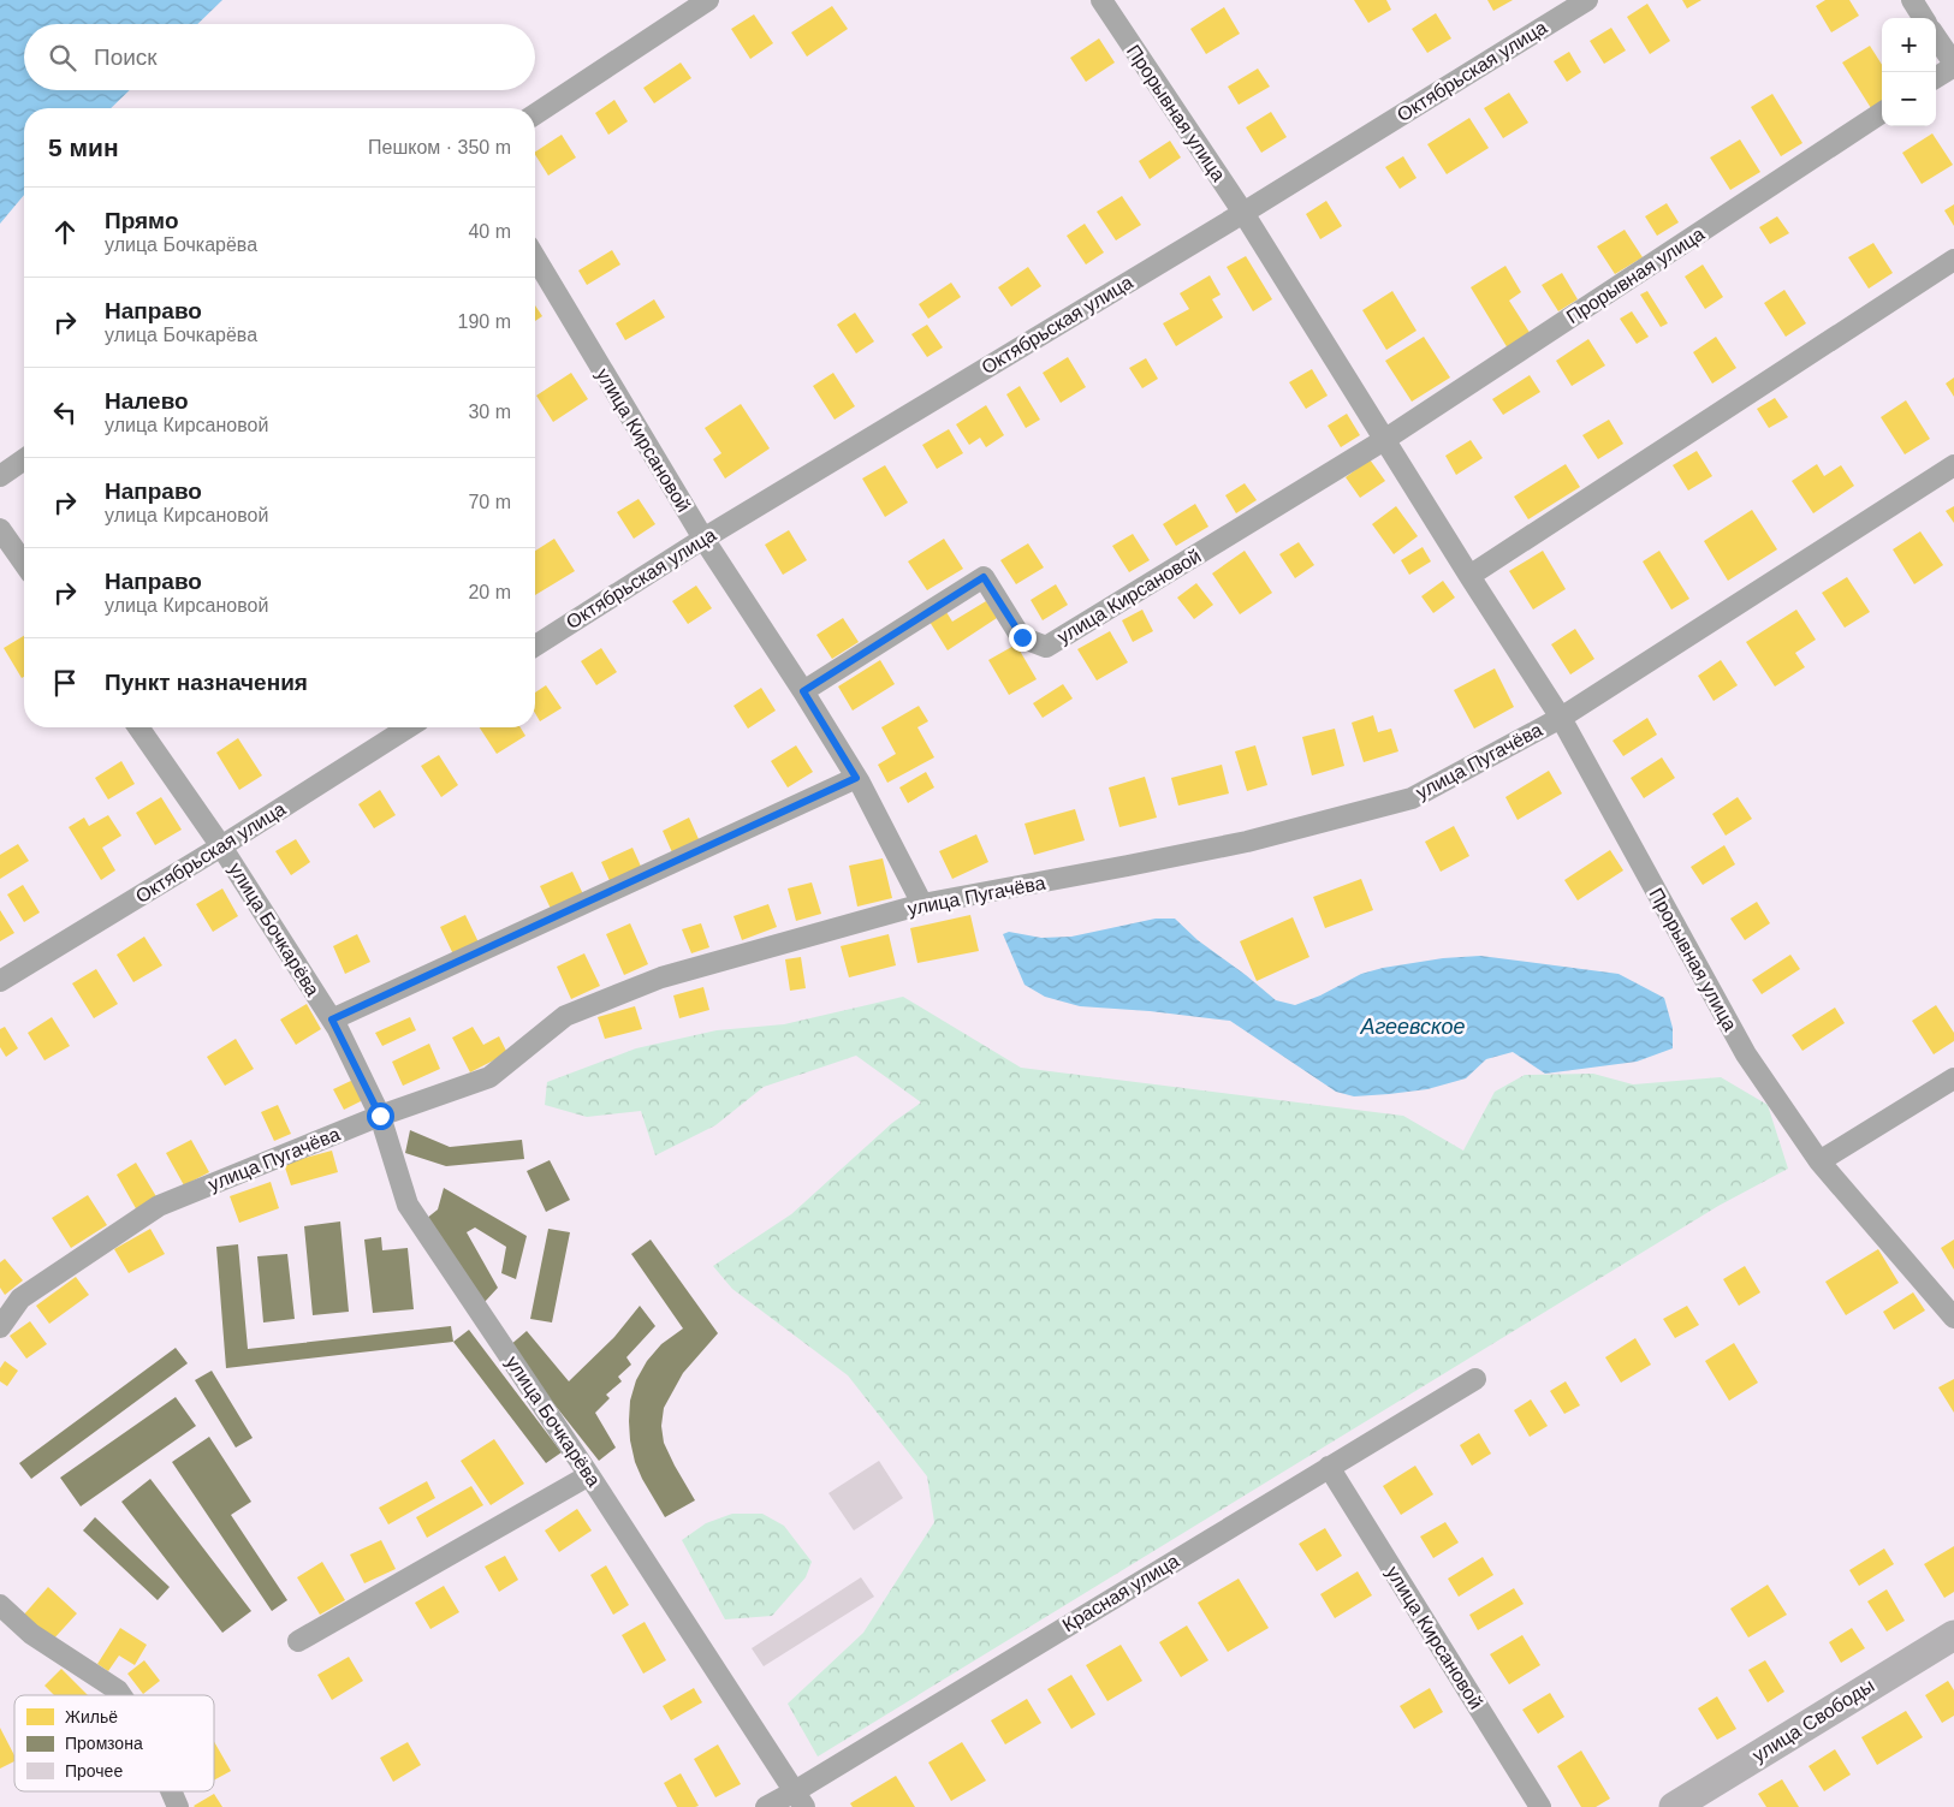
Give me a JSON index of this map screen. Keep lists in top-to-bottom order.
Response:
{
  "streets": {
    "main road": ["улица Свободы"],
    "street": [
      "Октябрьская улица",
      "Прорывная улица",
      "улица Кирсановой",
      "улица Пугачёва",
      "улица Бочкарёва",
      "Красная улица"
    ]
  },
  "crossings": [
    ["Октябрьская улица", "Прорывная улица"],
    ["Октябрьская улица", "улица Кирсановой"],
    ["Октябрьская улица", "улица Бочкарёва"],
    ["Прорывная улица", "улица Кирсановой"],
    ["Прорывная улица", "улица Пугачёва"],
    ["улица Кирсановой", "улица Пугачёва"],
    ["улица Кирсановой", "Красная улица"],
    ["улица Пугачёва", "улица Бочкарёва"],
    ["улица Бочкарёва", "Красная улица"]
  ],
  "water": ["Агеевское"],
  "legend": ["Жильё", "Промзона", "Прочее"],
  "page": {
    "map_buttons": ["+", "−"],
    "search": "Поиск",
    "heading": ["5 мин", "Пешком · 350 m"],
    "list": [
      ["Прямо", "улица Бочкарёва", "40 m"],
      ["Направо", "улица Бочкарёва", "190 m"],
      ["Налево", "улица Кирсановой", "30 m"],
      ["Направо", "улица Кирсановой", "70 m"],
      ["Направо", "улица Кирсановой", "20 m"],
      "Пункт назначения"
    ]
  }
}
